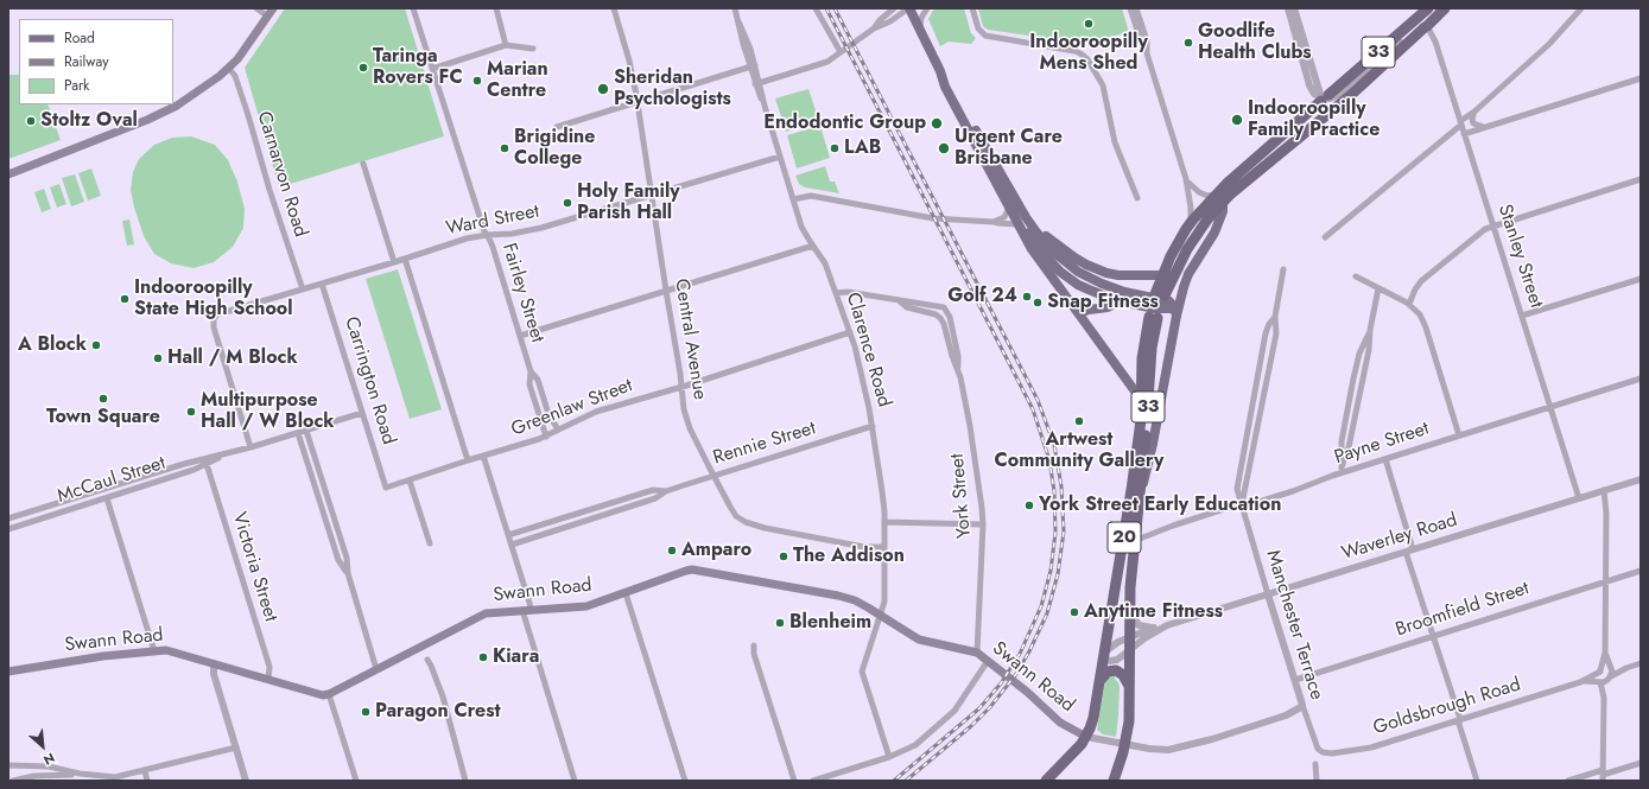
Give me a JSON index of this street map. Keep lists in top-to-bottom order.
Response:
{
  "streets": {
    "highway": ["33", "20"],
    "main road": ["Swann Road"],
    "street": [
      "Carnarvon Road",
      "Ward Street",
      "Stanley Street",
      "Fairley Street",
      "Central Avenue",
      "Clarence Road",
      "Carrington Road",
      "Greenlaw Street",
      "Rennie Street",
      "Payne Street",
      "McCaul Street",
      "York Street",
      "Waverley Road",
      "Victoria Street",
      "Broomfield Street",
      "Manchester Terrace",
      "Goldsbrough Road"
    ]
  },
  "crossings": [
    ["33", "Stanley Street"],
    ["33", "20"],
    ["Carnarvon Road", "Ward Street"],
    ["Ward Street", "Fairley Street"],
    ["Ward Street", "Central Avenue"],
    ["Ward Street", "Clarence Road"],
    ["Ward Street", "Carrington Road"],
    ["Ward Street", "McCaul Street"],
    ["Stanley Street", "Payne Street"],
    ["Stanley Street", "Waverley Road"],
    ["Fairley Street", "Greenlaw Street"],
    ["Central Avenue", "Clarence Road"],
    ["Central Avenue", "Greenlaw Street"],
    ["Central Avenue", "Rennie Street"],
    ["Clarence Road", "Greenlaw Street"],
    ["Clarence Road", "Rennie Street"],
    ["Clarence Road", "York Street"],
    ["Clarence Road", "Swann Road"],
    ["Carrington Road", "Greenlaw Street"],
    ["Carrington Road", "McCaul Street"],
    ["Payne Street", "20"],
    ["Payne Street", "Manchester Terrace"],
    ["McCaul Street", "Victoria Street"],
    ["York Street", "Swann Road"],
    ["20", "Waverley Road"],
    ["20", "Swann Road"],
    ["Waverley Road", "Manchester Terrace"],
    ["Victoria Street", "Swann Road"],
    ["Broomfield Street", "Manchester Terrace"],
    ["Manchester Terrace", "Goldsbrough Road"]
  ],
  "places": [
    "Indooroopilly Mens Shed",
    "Goodlife Health Clubs",
    "Taringa Rovers FC",
    "Marian Centre",
    "Sheridan Psychologists",
    "Indooroopilly Family Practice",
    "Stoltz Oval",
    "Endodontic Group",
    "Brigidine College",
    "LAB",
    "Urgent Care Brisbane",
    "Holy Family Parish Hall",
    "Golf 24",
    "Indooroopilly State High School",
    "Snap Fitness",
    "A Block",
    "Hall / M Block",
    "Town Square",
    "Multipurpose Hall / W Block",
    "Artwest Community Gallery",
    "York Street Early Education",
    "Amparo",
    "The Addison",
    "Anytime Fitness",
    "Blenheim",
    "Kiara",
    "Paragon Crest"
  ],
  "legend": ["Road", "Railway", "Park"],
  "north": "bottom right"
}
